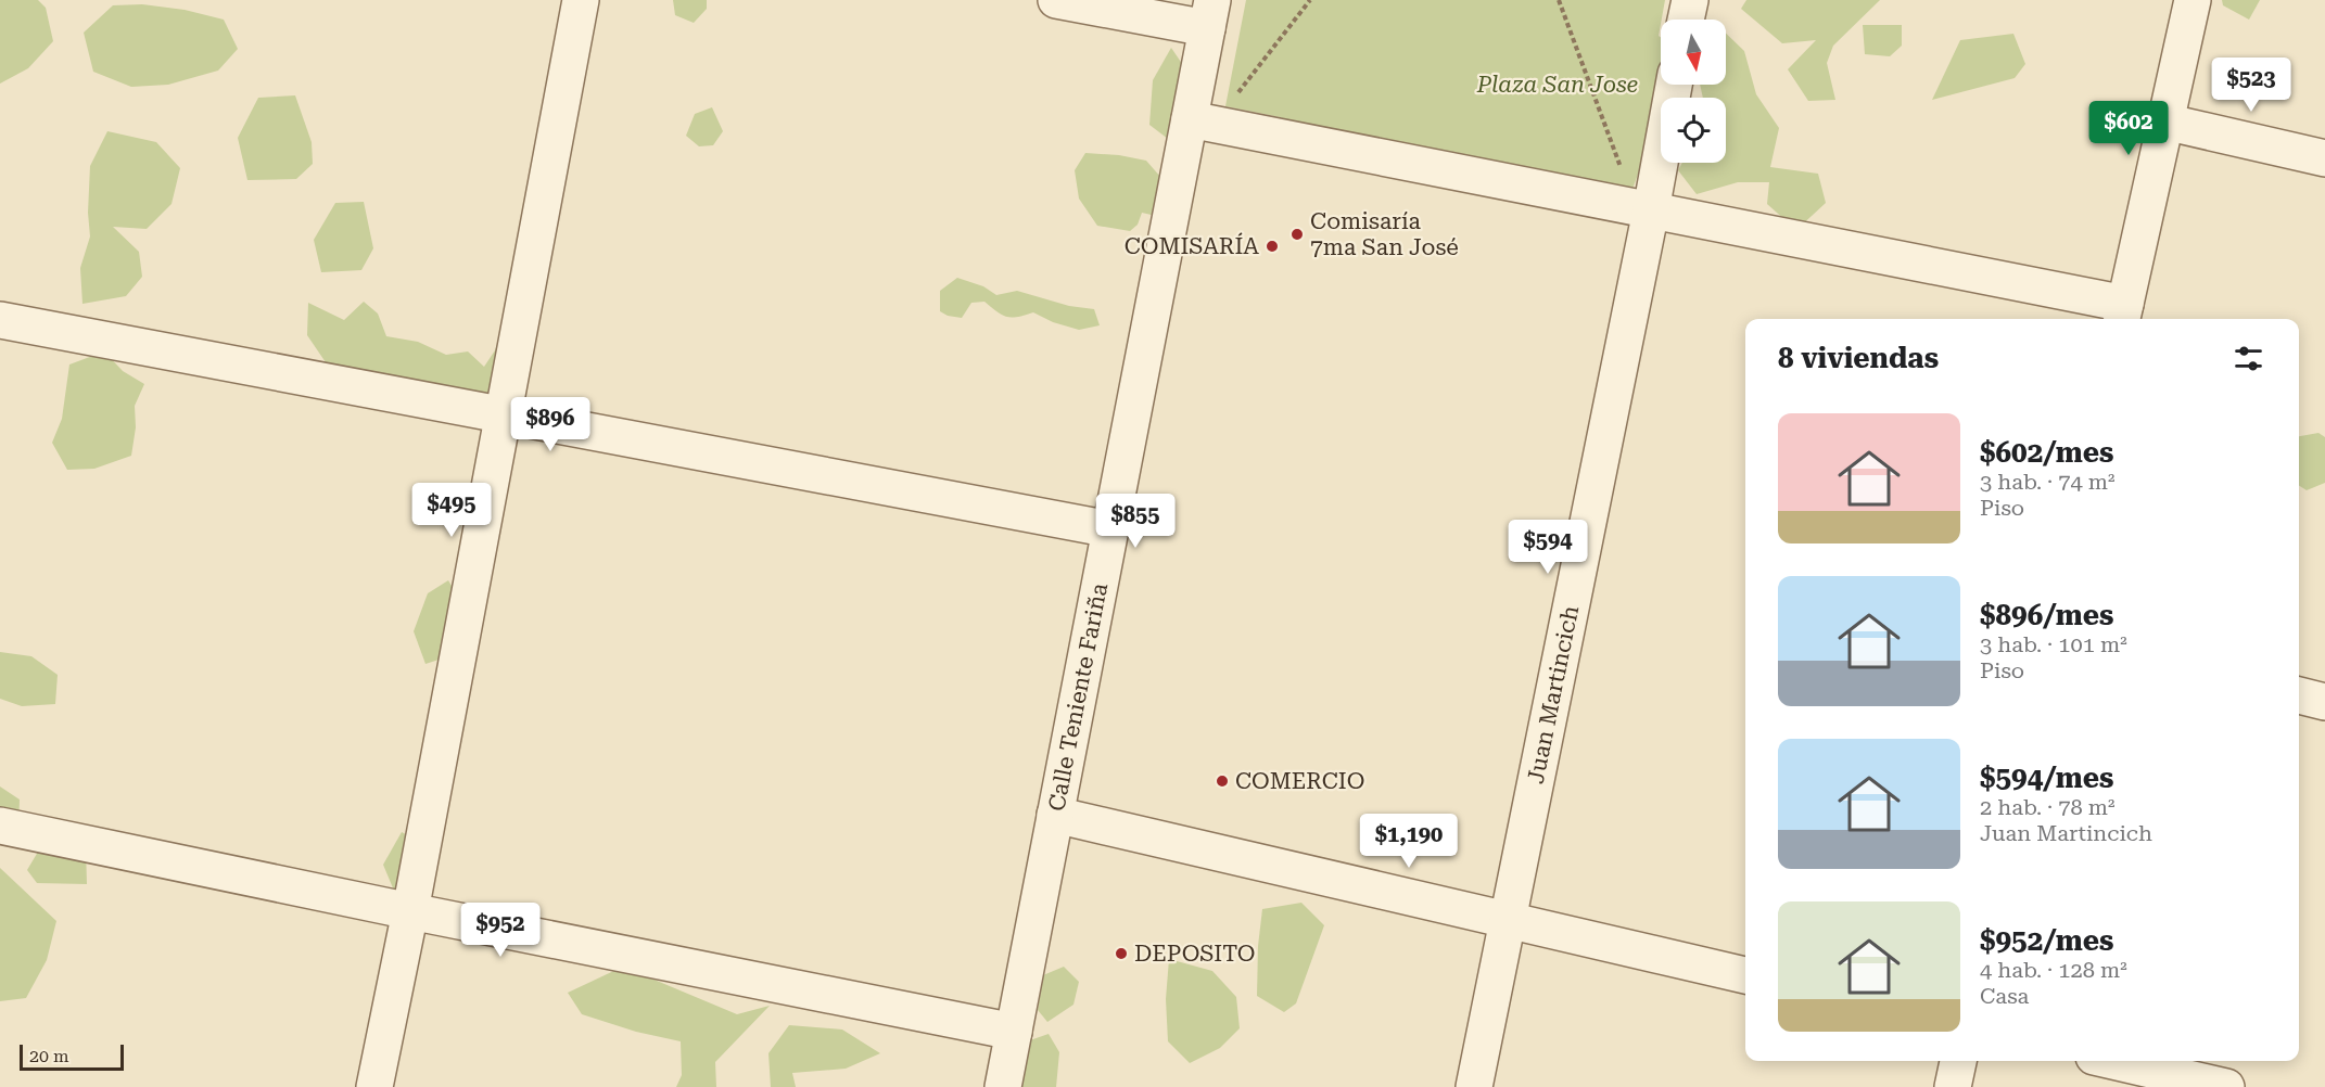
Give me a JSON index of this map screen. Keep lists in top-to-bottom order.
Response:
{
  "streets": {
    "street": ["Juan Martincich", "Calle Teniente Fariña"]
  },
  "parks": ["Plaza San Jose"],
  "places": [
    "Comisaría 7ma San José",
    "COMISARÍA",
    "COMERCIO",
    "DEPOSITO"
  ],
  "scale_bar": "20 m",
  "north": "bottom",
  "page": {
    "price": [
      "$523",
      "$602",
      "$896",
      "$495",
      "$855",
      "$594",
      "$1,190",
      "$952"
    ],
    "heading": "8 viviendas",
    "list": [
      {
        "name": "$602/mes",
        "note": "3 hab. · 74 m² · Piso"
      },
      {
        "name": "$896/mes",
        "note": "3 hab. · 101 m² · Piso"
      },
      {
        "name": "$594/mes",
        "note": "2 hab. · 78 m² · Juan Martincich"
      },
      {
        "name": "$952/mes",
        "note": "4 hab. · 128 m² · Casa"
      }
    ],
    "scale": "20 m"
  }
}
